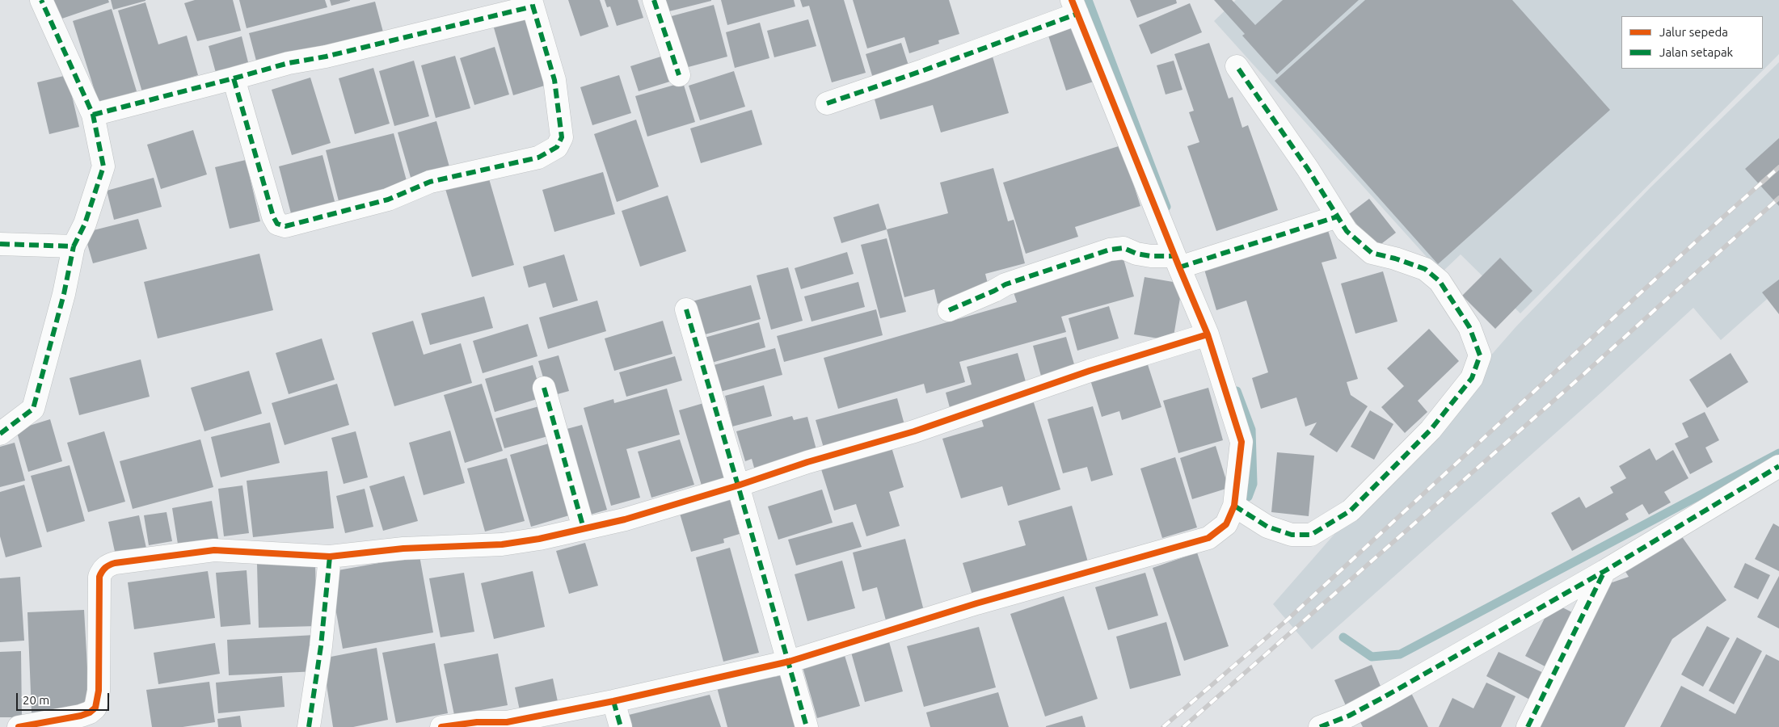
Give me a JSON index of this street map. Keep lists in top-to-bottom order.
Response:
{
  "legend": ["Jalur sepeda", "Jalan setapak"],
  "scale_bar": "20 m"
}
